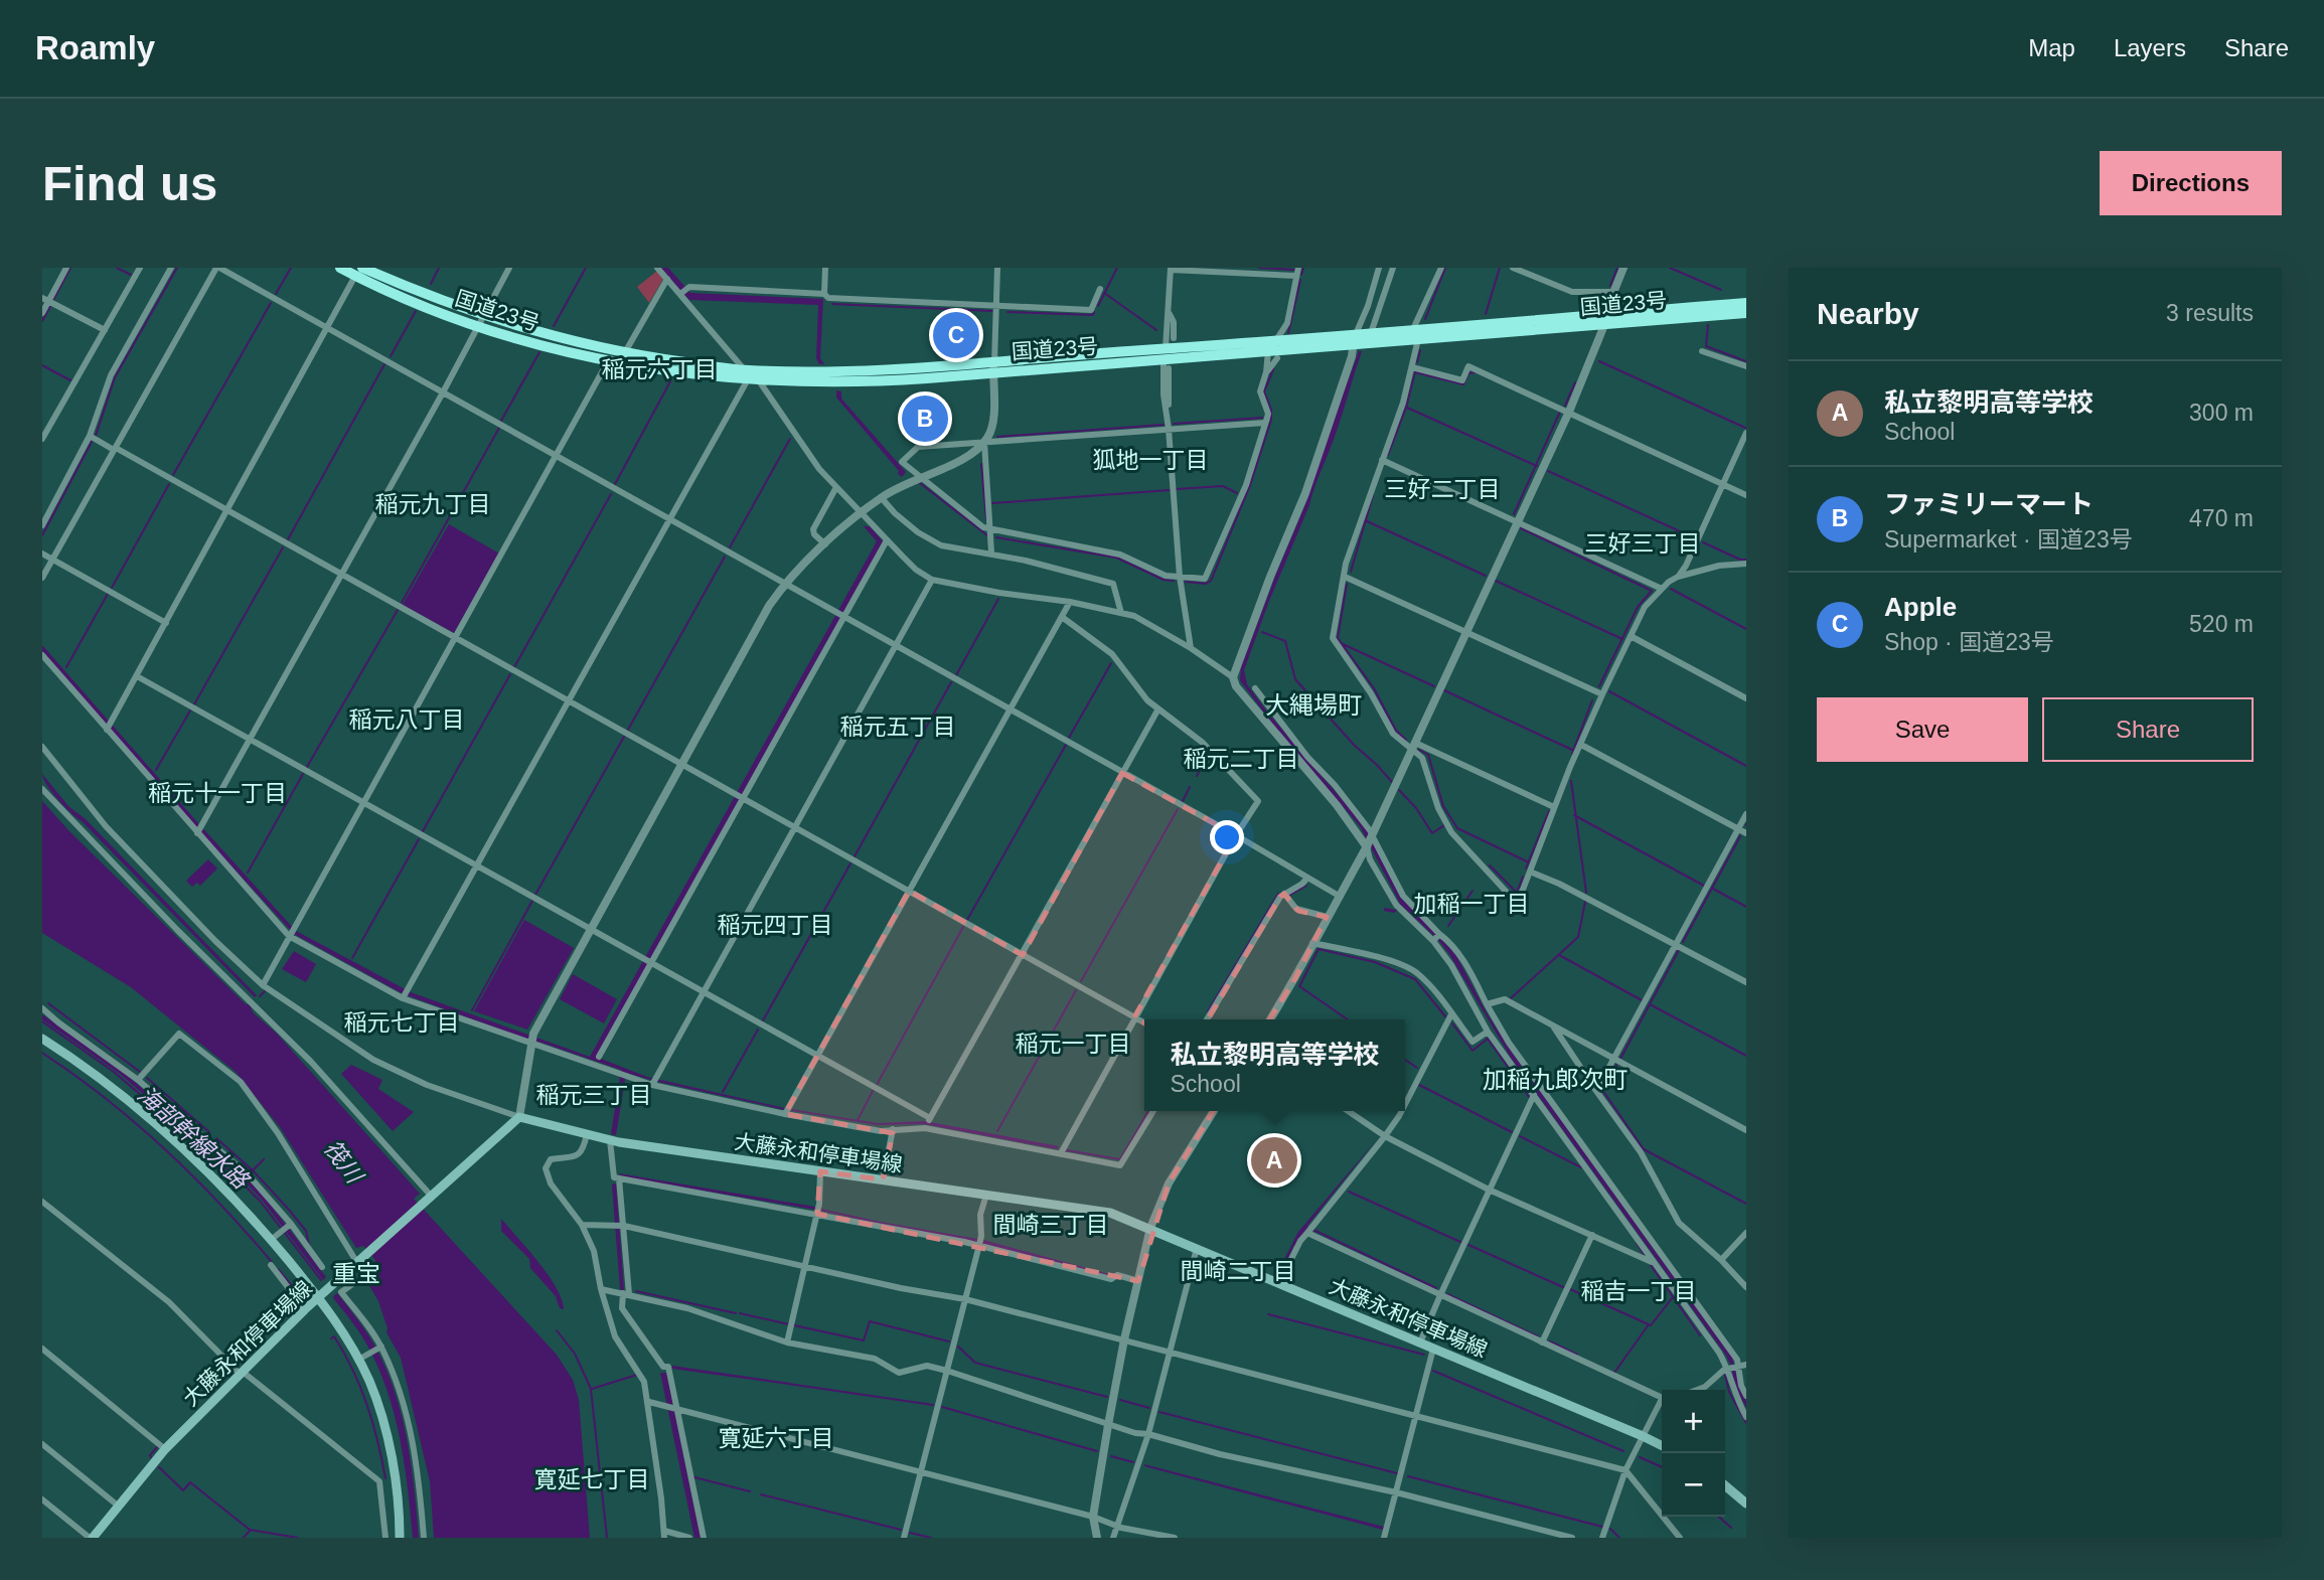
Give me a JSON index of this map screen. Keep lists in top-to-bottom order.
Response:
{
  "streets": {
    "highway": ["国道23号"],
    "main road": ["大藤永和停車場線"]
  },
  "districts": [
    "稲元六丁目",
    "狐地一丁目",
    "三好二丁目",
    "稲元九丁目",
    "三好三丁目",
    "大縄場町",
    "稲元八丁目",
    "稲元五丁目",
    "稲元二丁目",
    "稲元十一丁目",
    "加稲一丁目",
    "稲元四丁目",
    "稲元七丁目",
    "稲元一丁目",
    "加稲九郎次町",
    "稲元三丁目",
    "間崎三丁目",
    "間崎二丁目",
    "重宝",
    "稲吉一丁目",
    "寛延六丁目",
    "寛延七丁目"
  ],
  "water": ["海部幹線水路", "筏川"],
  "page": {
    "header": "Roamly",
    "nav": ["Map", "Layers", "Share"],
    "buttons": [
      "Directions",
      ["Save", "Share"]
    ],
    "title": "Find us",
    "heading": ["Nearby", "3 results"],
    "pins": ["C", "B", "A"],
    "list": [
      {
        "mark": "A",
        "name": "私立黎明高等学校",
        "note": "School",
        "value": "300 m"
      },
      {
        "mark": "B",
        "name": "ファミリーマート",
        "note": "Supermarket · 国道23号",
        "value": "470 m"
      },
      {
        "mark": "C",
        "name": "Apple",
        "note": "Shop · 国道23号",
        "value": "520 m"
      }
    ],
    "popup": ["私立黎明高等学校", "School"],
    "map_buttons": ["+", "−"]
  }
}
